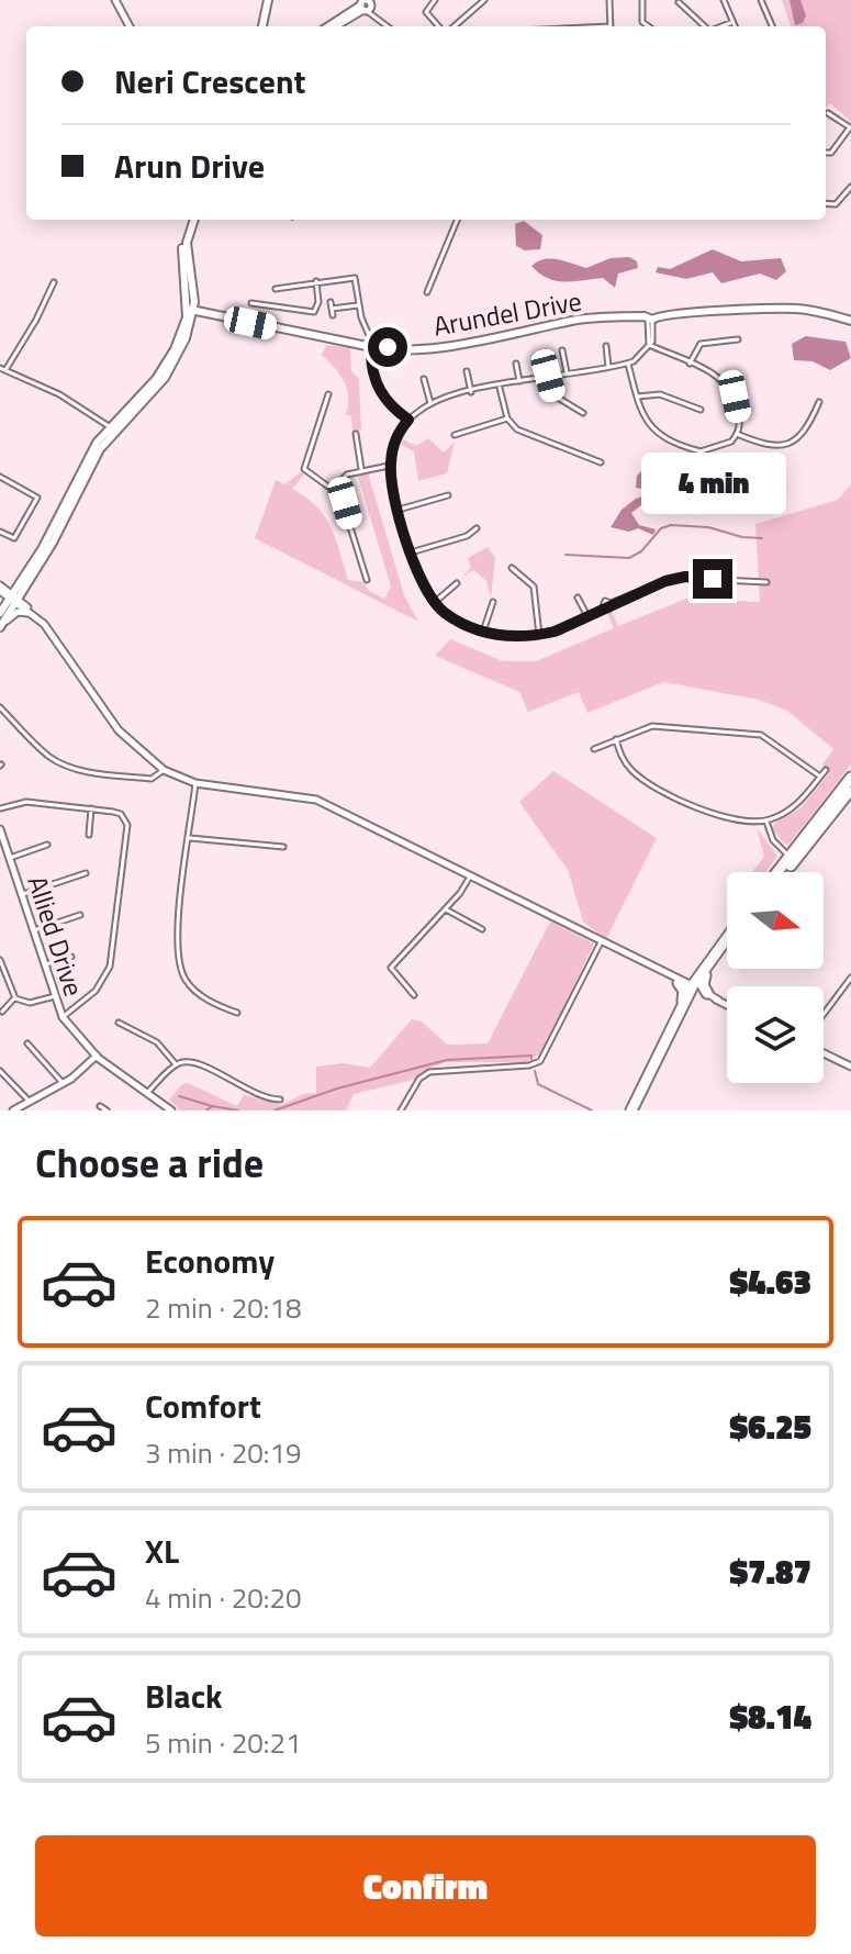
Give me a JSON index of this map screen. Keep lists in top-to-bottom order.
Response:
{
  "streets": {
    "main road": ["Arundel Drive"],
    "street": ["Allied Drive"]
  },
  "north": "right",
  "page": {
    "banner": ["Neri Crescent", "Arun Drive"],
    "bubble": "4 min",
    "heading": "Choose a ride",
    "list": [
      {
        "name": "Economy",
        "note": "2 min · 20:18",
        "value": "$4.63"
      },
      {
        "name": "Comfort",
        "note": "3 min · 20:19",
        "value": "$6.25"
      },
      {
        "name": "XL",
        "note": "4 min · 20:20",
        "value": "$7.87"
      },
      {
        "name": "Black",
        "note": "5 min · 20:21",
        "value": "$8.14"
      }
    ],
    "buttons": "Confirm"
  }
}
